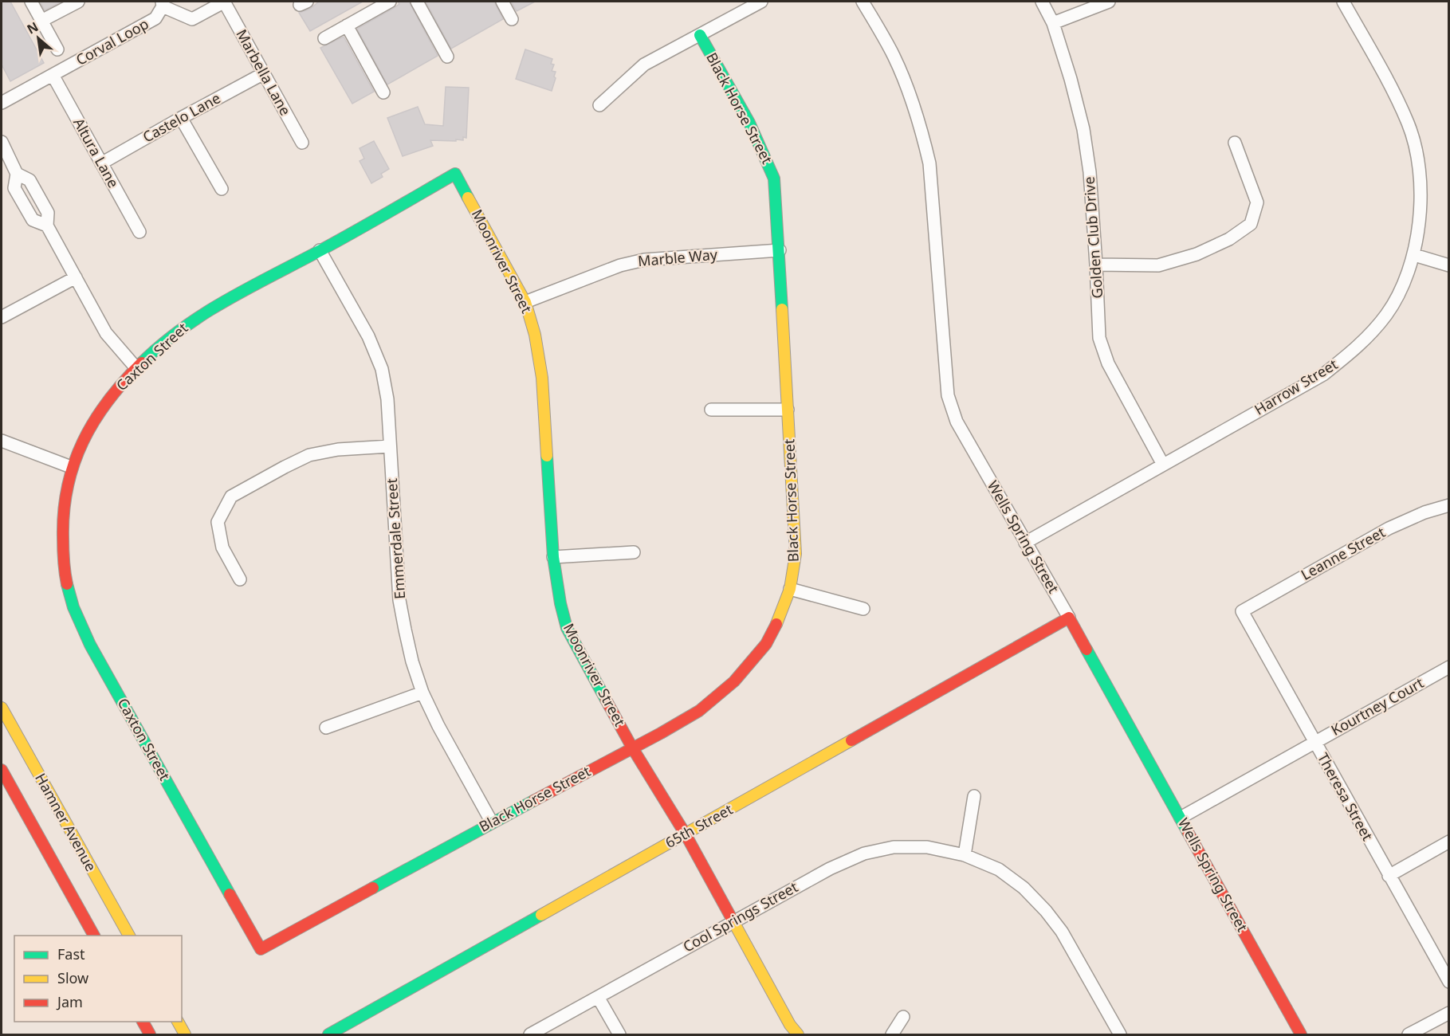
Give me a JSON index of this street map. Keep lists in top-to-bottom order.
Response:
{
  "streets": {
    "street": [
      "Corval Loop",
      "Marbella Lane",
      "Black Horse Street",
      "Castelo Lane",
      "Altura Lane",
      "Golden Club Drive",
      "Marble Way",
      "Moonriver Street",
      "Caxton Street",
      "Harrow Street",
      "Wells Spring Street",
      "Emmerdale Street",
      "Leanne Street",
      "Kourtney Court",
      "Theresa Street",
      "Hamner Avenue",
      "65th Street",
      "Cool Springs Street"
    ]
  },
  "crossings": [
    ["Corval Loop", "Altura Lane"],
    ["Marbella Lane", "Castelo Lane"],
    ["Black Horse Street", "Marble Way"],
    ["Black Horse Street", "Moonriver Street"],
    ["Black Horse Street", "Caxton Street"],
    ["Black Horse Street", "Emmerdale Street"],
    ["Castelo Lane", "Altura Lane"],
    ["Golden Club Drive", "Harrow Street"],
    ["Marble Way", "Moonriver Street"],
    ["Moonriver Street", "Caxton Street"],
    ["Moonriver Street", "65th Street"],
    ["Moonriver Street", "Cool Springs Street"],
    ["Caxton Street", "Emmerdale Street"],
    ["Harrow Street", "Wells Spring Street"],
    ["Wells Spring Street", "Kourtney Court"],
    ["Wells Spring Street", "65th Street"],
    ["Leanne Street", "Theresa Street"],
    ["Kourtney Court", "Theresa Street"]
  ],
  "legend": ["Fast", "Slow", "Jam"],
  "north": "top left"
}
